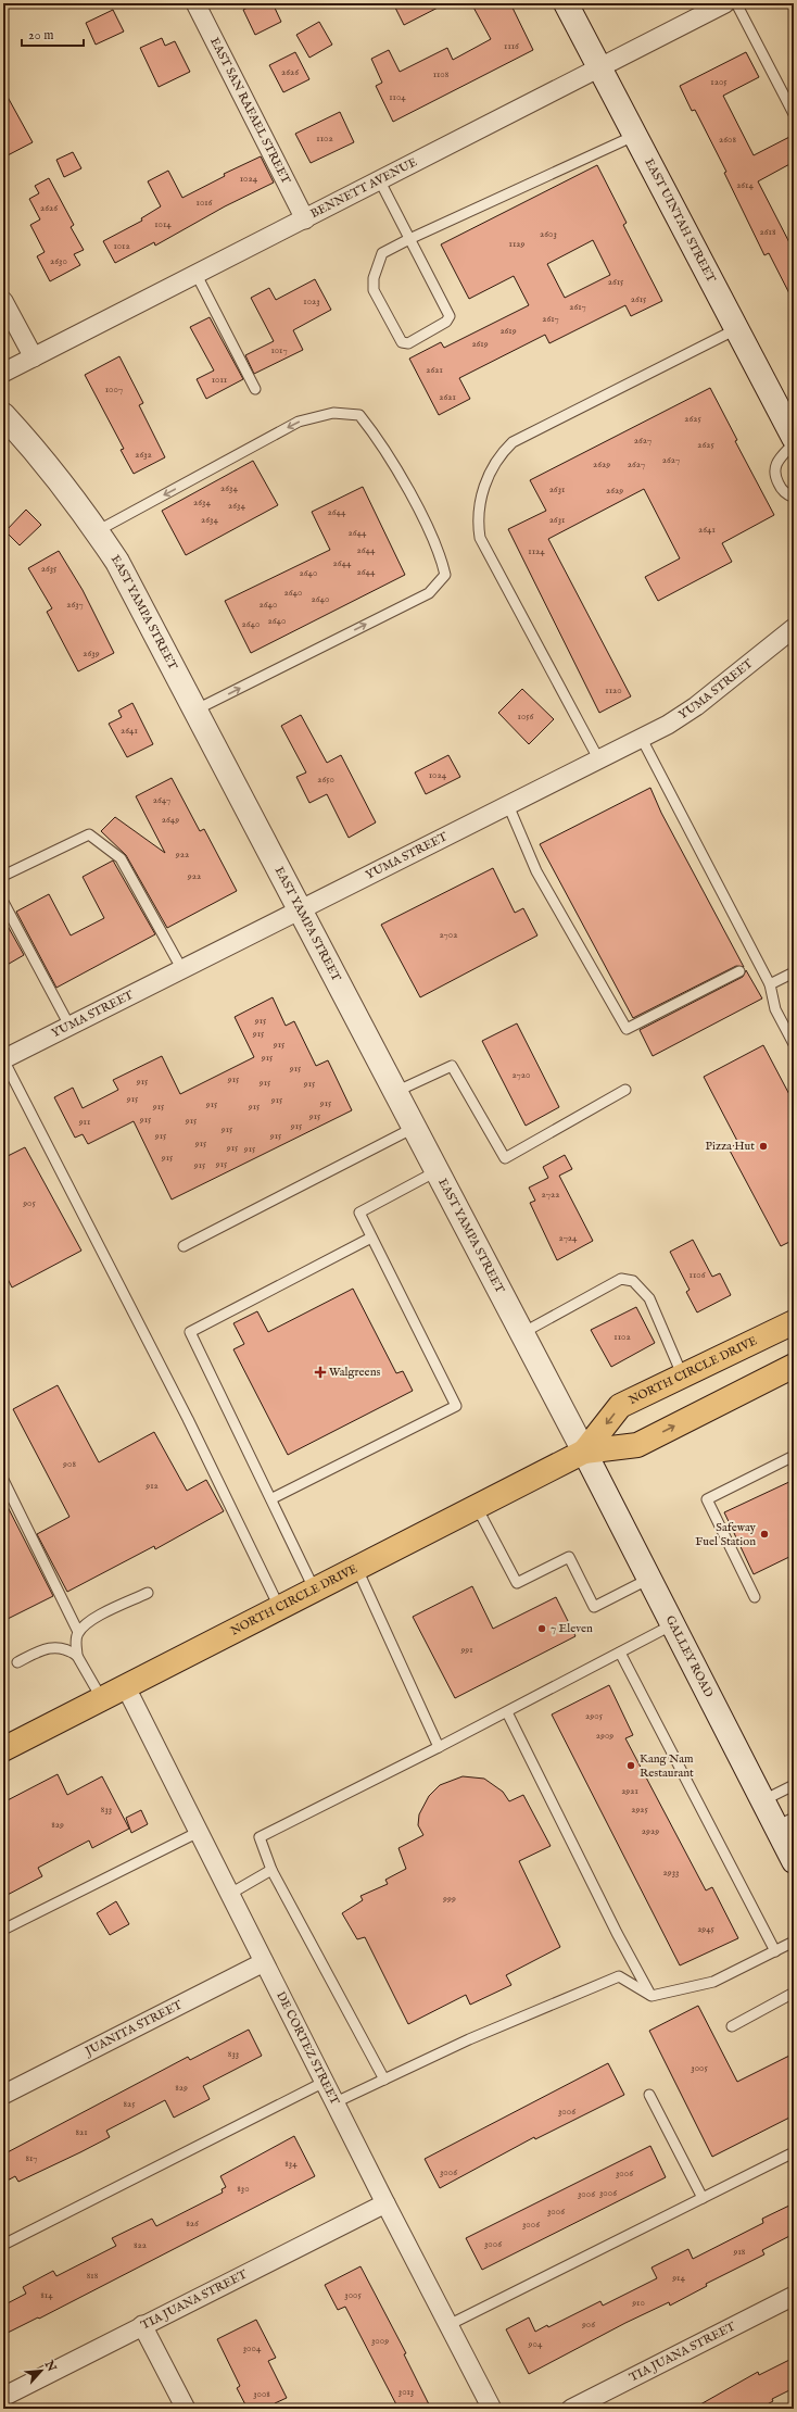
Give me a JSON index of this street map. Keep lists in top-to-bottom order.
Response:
{
  "streets": {
    "main road": ["NORTH CIRCLE DRIVE"],
    "street": [
      "EAST SAN RAFAEL STREET",
      "BENNETT AVENUE",
      "EAST UINTAH STREET",
      "EAST YAMPA STREET",
      "YUMA STREET",
      "GALLEY ROAD",
      "JUANITA STREET",
      "DE CORTEZ STREET",
      "TIA JUANA STREET"
    ]
  },
  "crossings": [
    ["EAST SAN RAFAEL STREET", "BENNETT AVENUE"],
    ["BENNETT AVENUE", "EAST UINTAH STREET"],
    ["EAST YAMPA STREET", "YUMA STREET"],
    ["EAST YAMPA STREET", "NORTH CIRCLE DRIVE"],
    ["EAST YAMPA STREET", "GALLEY ROAD"],
    ["NORTH CIRCLE DRIVE", "GALLEY ROAD"],
    ["NORTH CIRCLE DRIVE", "DE CORTEZ STREET"],
    ["JUANITA STREET", "DE CORTEZ STREET"],
    ["DE CORTEZ STREET", "TIA JUANA STREET"]
  ],
  "places": {
    "other": [
      "Pizza Hut",
      "Safeway Fuel Station",
      "7 Eleven",
      "Kang Nam Restaurant"
    ],
    "health": ["Walgreens"]
  },
  "house_numbers": [
    "1116",
    "2626",
    "1108",
    "1205",
    "1104",
    "1102",
    "2608",
    "1024",
    "2614",
    "1016",
    "2626",
    "1014",
    "2618",
    "2603",
    "1129",
    "1012",
    "2630",
    "2615",
    "2615",
    "1023",
    "2617",
    "2617",
    "2619",
    "2619",
    "1017",
    "2621",
    "1011",
    "1007",
    "2621",
    "2625",
    "2627",
    "2625",
    "2632",
    "2627",
    "2629",
    "2627",
    "2634",
    "2631",
    "2629",
    "2634",
    "2634",
    "2644",
    "2634",
    "2631",
    "2641",
    "2644",
    "2644",
    "1124",
    "2644",
    "2635",
    "2644",
    "2640",
    "2640",
    "2640",
    "2637",
    "2640",
    "2640",
    "2640",
    "2639",
    "1120",
    "1056",
    "2641",
    "1024",
    "2650",
    "2647",
    "2649",
    "922",
    "922",
    "2702",
    "915",
    "915",
    "915",
    "915",
    "915",
    "2720",
    "915",
    "915",
    "915",
    "915",
    "915",
    "915",
    "915",
    "915",
    "915",
    "915",
    "915",
    "915",
    "915",
    "911",
    "915",
    "915",
    "915",
    "915",
    "915",
    "915",
    "915",
    "915",
    "915",
    "915",
    "2722",
    "905",
    "2724",
    "1106",
    "1102",
    "908",
    "912",
    "991",
    "2905",
    "2909",
    "2921",
    "833",
    "2925",
    "829",
    "2929",
    "2933",
    "999",
    "2945",
    "833",
    "3005",
    "829",
    "825",
    "3006",
    "821",
    "817",
    "834",
    "3006",
    "3006",
    "830",
    "3006",
    "3006",
    "3006",
    "826",
    "3006",
    "3006",
    "822",
    "918",
    "818",
    "914",
    "814",
    "3005",
    "910",
    "906",
    "3009",
    "904",
    "3004",
    "3013",
    "3008"
  ],
  "scale_bar": "20 m",
  "north": "top right"
}
